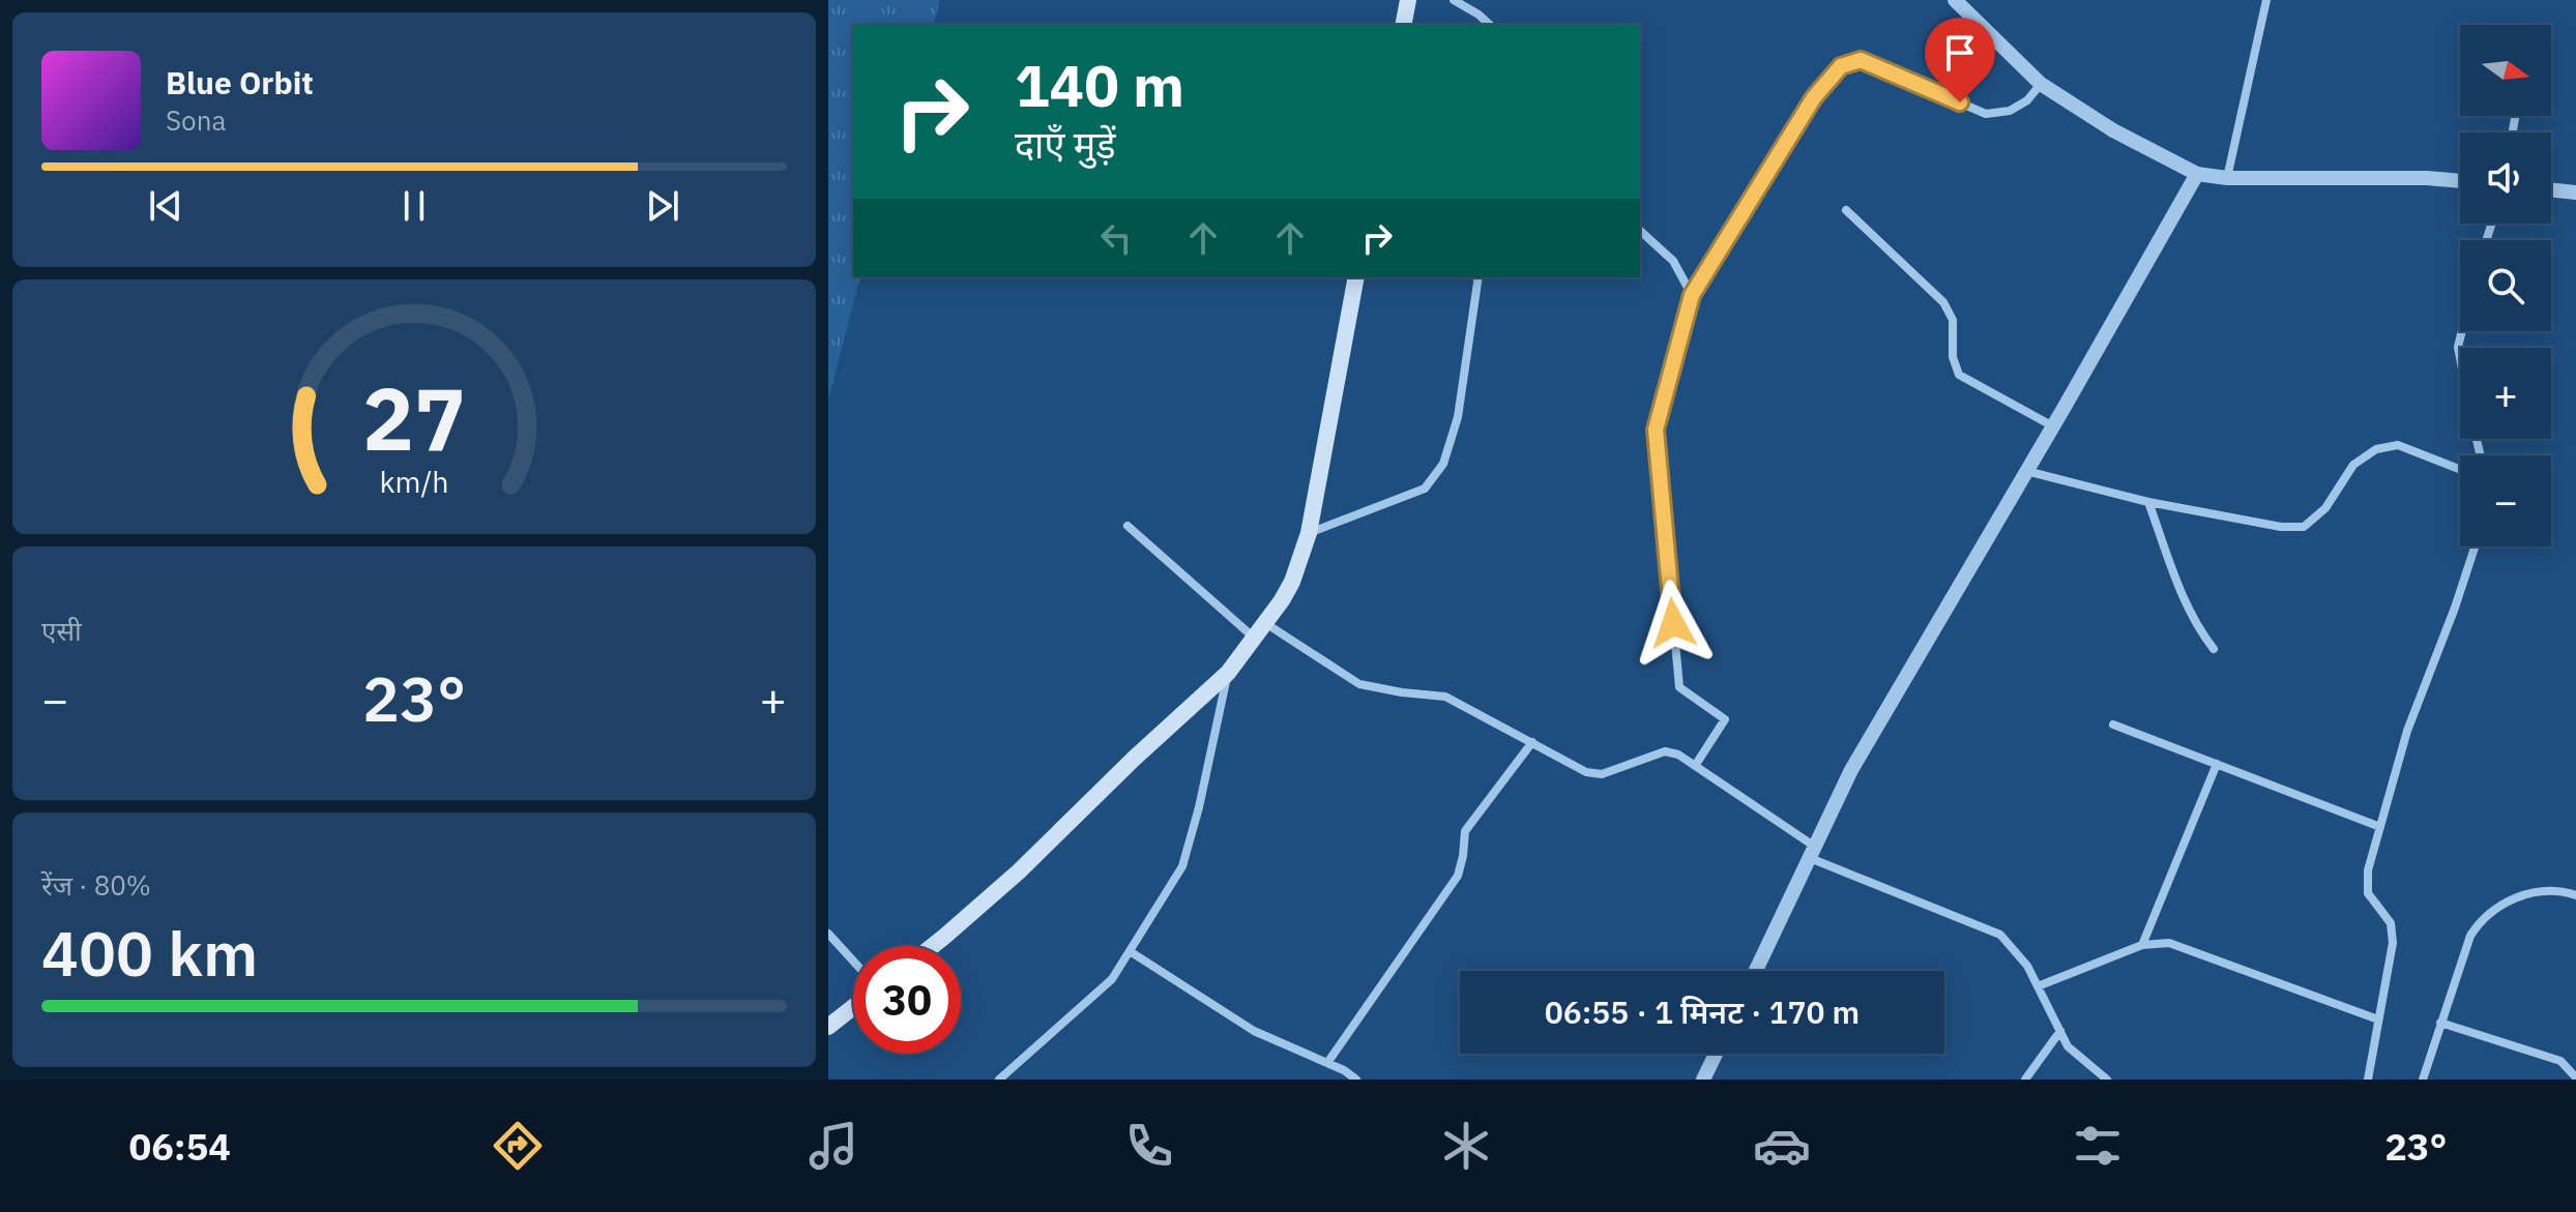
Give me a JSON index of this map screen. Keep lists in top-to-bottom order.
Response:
{
  "north": "right",
  "page": {
    "map_buttons": ["+", "−"],
    "turn": ["140 m", "दाएँ मुड़ें"],
    "song": ["Blue Orbit", "Sona"],
    "tile": [
      "एसी",
      ["रेंज · 80%", "400 km"]
    ],
    "heat": ["−", "23°", "+"],
    "limit": "30",
    "trip": "06:55 · 1 मिनट · 170 m",
    "tabs": ["06:54", "23°"],
    "gauge": ["27", "km/h"]
  }
}
